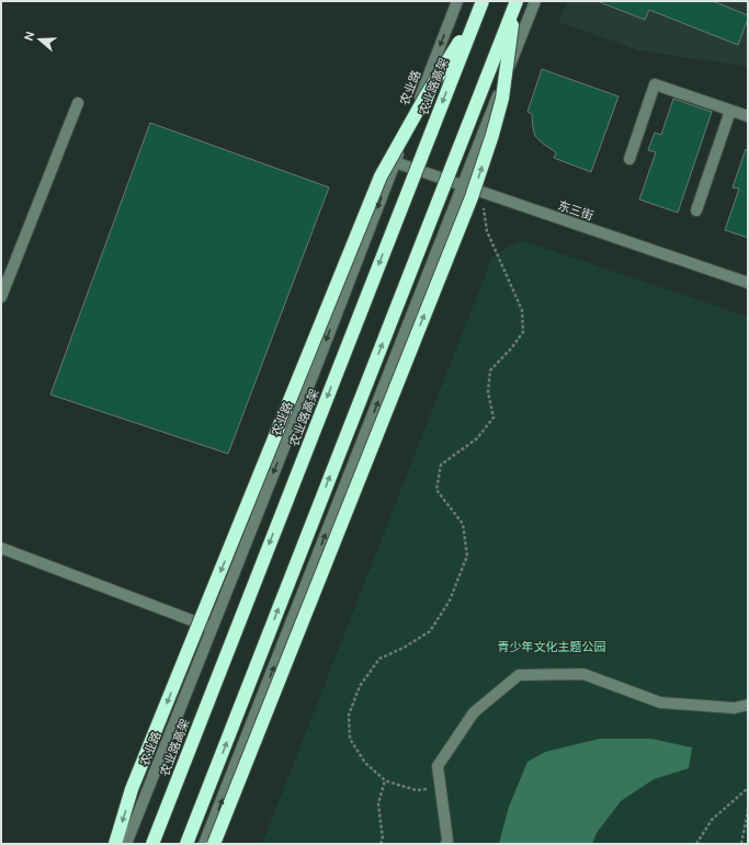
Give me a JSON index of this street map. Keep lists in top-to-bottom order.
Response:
{
  "streets": {
    "highway": ["农业路高架"],
    "street": ["农业路", "东三街"]
  },
  "crossings": [
    ["农业路", "东三街"]
  ],
  "parks": ["青少年文化主题公园"],
  "north": "left"
}
